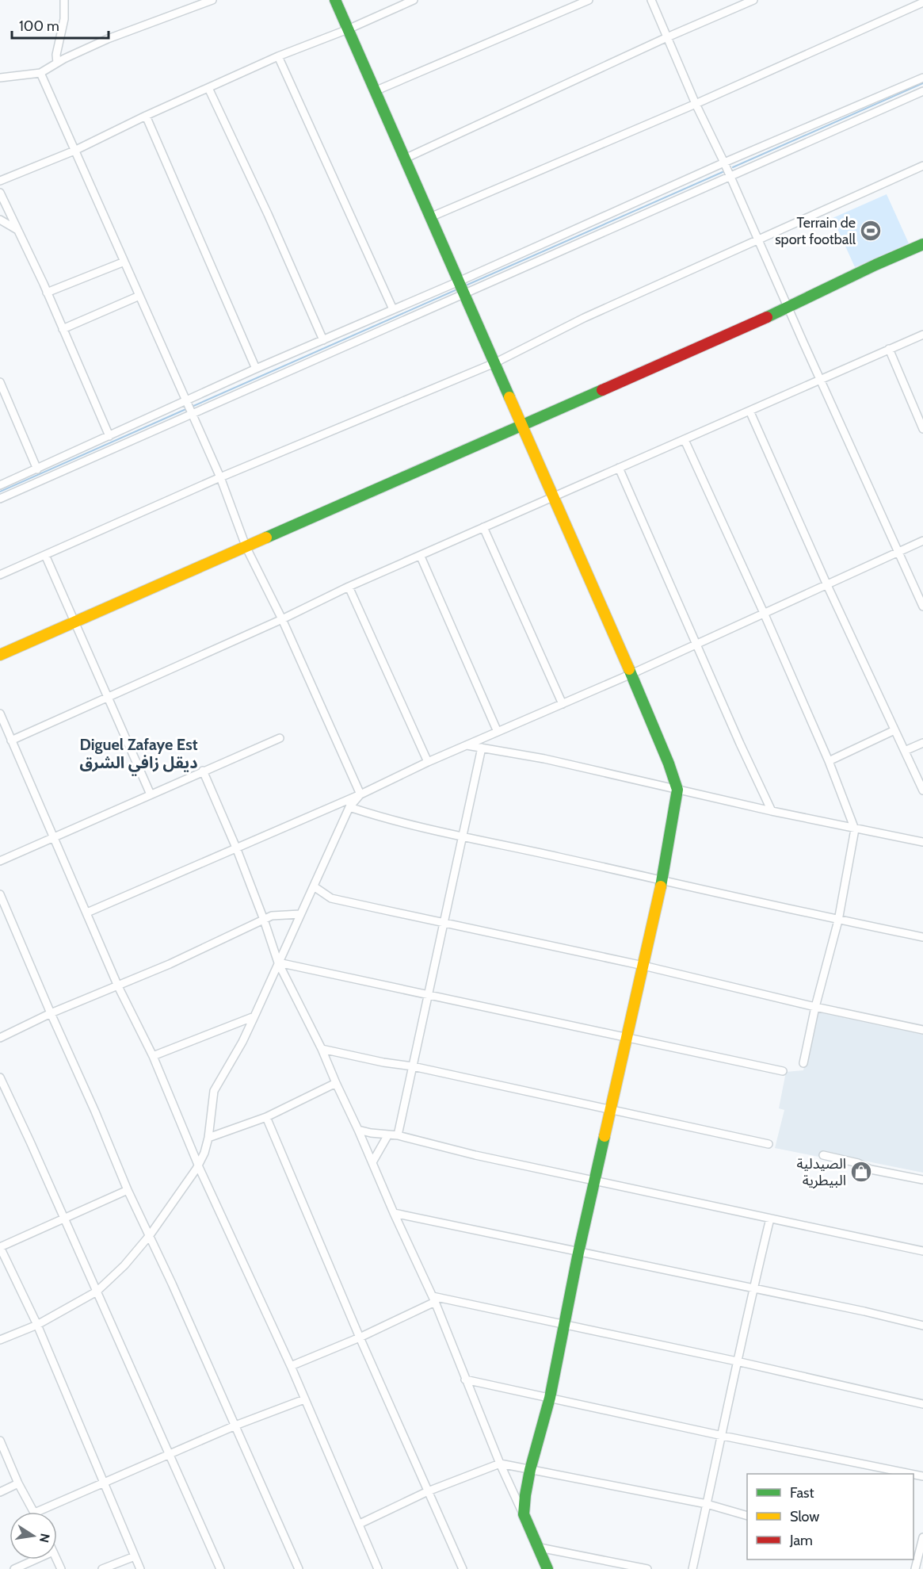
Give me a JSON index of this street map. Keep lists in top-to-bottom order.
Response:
{
  "districts": ["Diguel Zafaye Est ديقل زافي الشرق"],
  "places": {
    "sports": ["Terrain de sport football"],
    "shop": ["الصيدلية البيطرية"]
  },
  "legend": ["Fast", "Slow", "Jam"],
  "scale_bar": "100 m",
  "north": "right"
}
